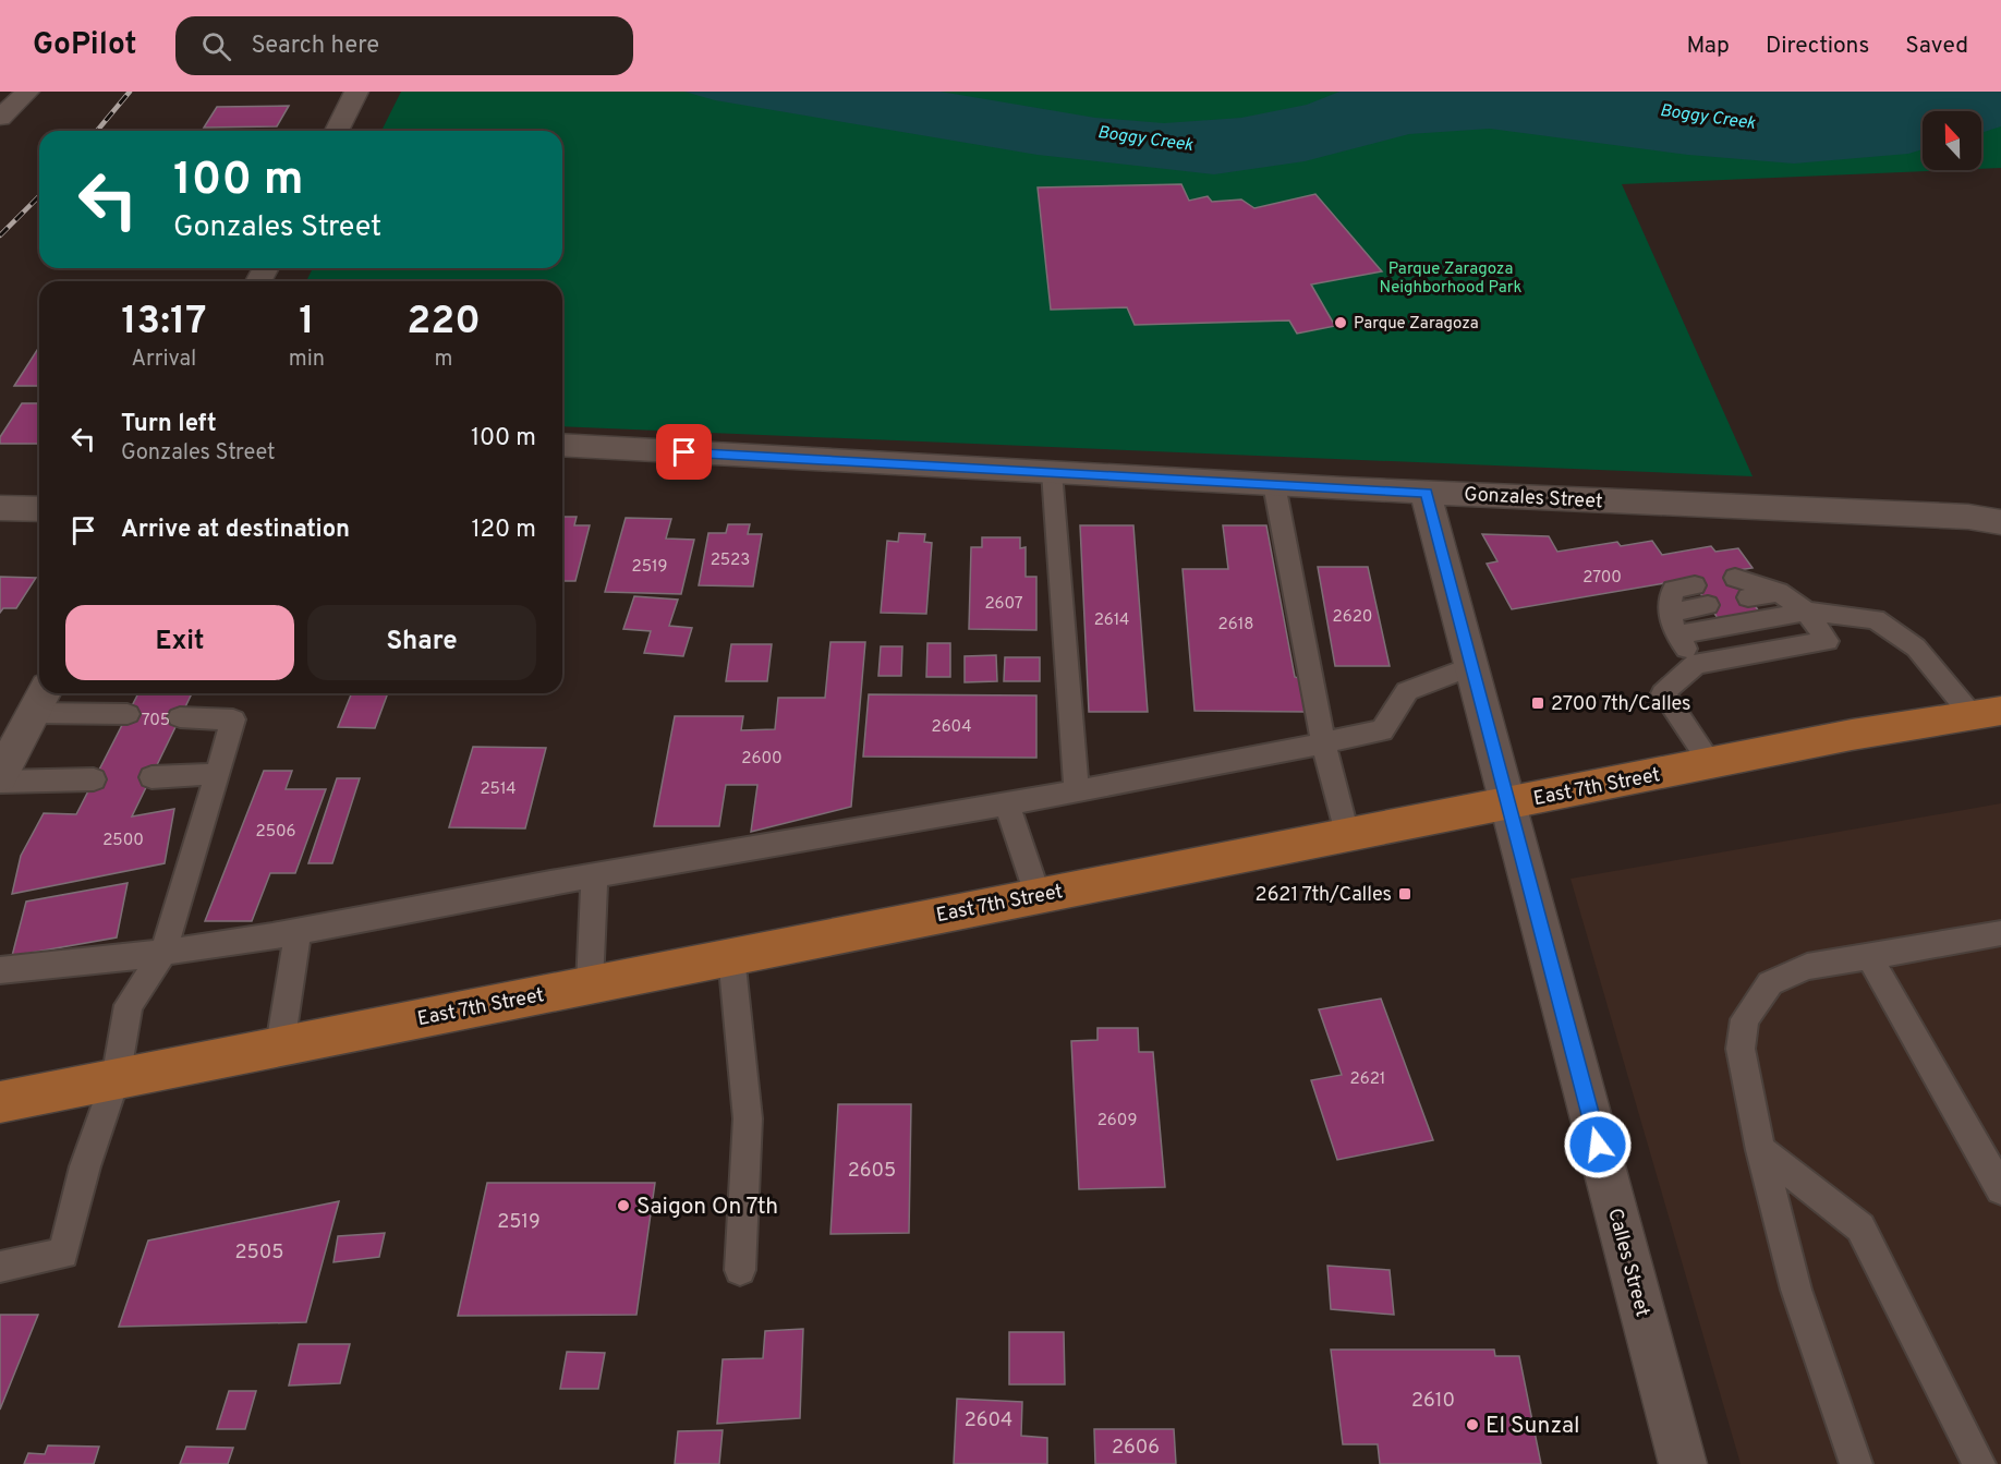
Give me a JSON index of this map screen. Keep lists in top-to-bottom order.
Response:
{
  "streets": {
    "main road": ["East 7th Street"],
    "street": ["Gonzales Street", "Calles Street"]
  },
  "crossings": [
    ["Gonzales Street", "Calles Street"],
    ["East 7th Street", "Calles Street"]
  ],
  "water": ["Boggy Creek"],
  "parks": ["Parque Zaragoza Neighborhood Park"],
  "places": {
    "other": ["Parque Zaragoza", "Saigon On 7th", "El Sunzal"],
    "transit": ["2700 7th/Calles", "2621 7th/Calles"]
  },
  "house_numbers": [
    "2523",
    "2519",
    "2700",
    "2607",
    "2620",
    "2614",
    "2618",
    "705",
    "2604",
    "2600",
    "2514",
    "2506",
    "2500",
    "2621",
    "2609",
    "2605",
    "2519",
    "2505",
    "2610",
    "2604",
    "2606"
  ],
  "north": "top",
  "page": {
    "header": "GoPilot",
    "search": "Search here",
    "nav": ["Map", "Directions", "Saved"],
    "turn": ["100 m", "Gonzales Street"],
    "eta": [
      "13:17",
      "Arrival",
      "1",
      "min",
      "220",
      "m"
    ],
    "list": [
      {
        "name": "Turn left",
        "note": "Gonzales Street",
        "value": "100 m"
      },
      {
        "name": "Arrive at destination",
        "value": "120 m"
      }
    ],
    "buttons": ["Exit", "Share"]
  }
}
